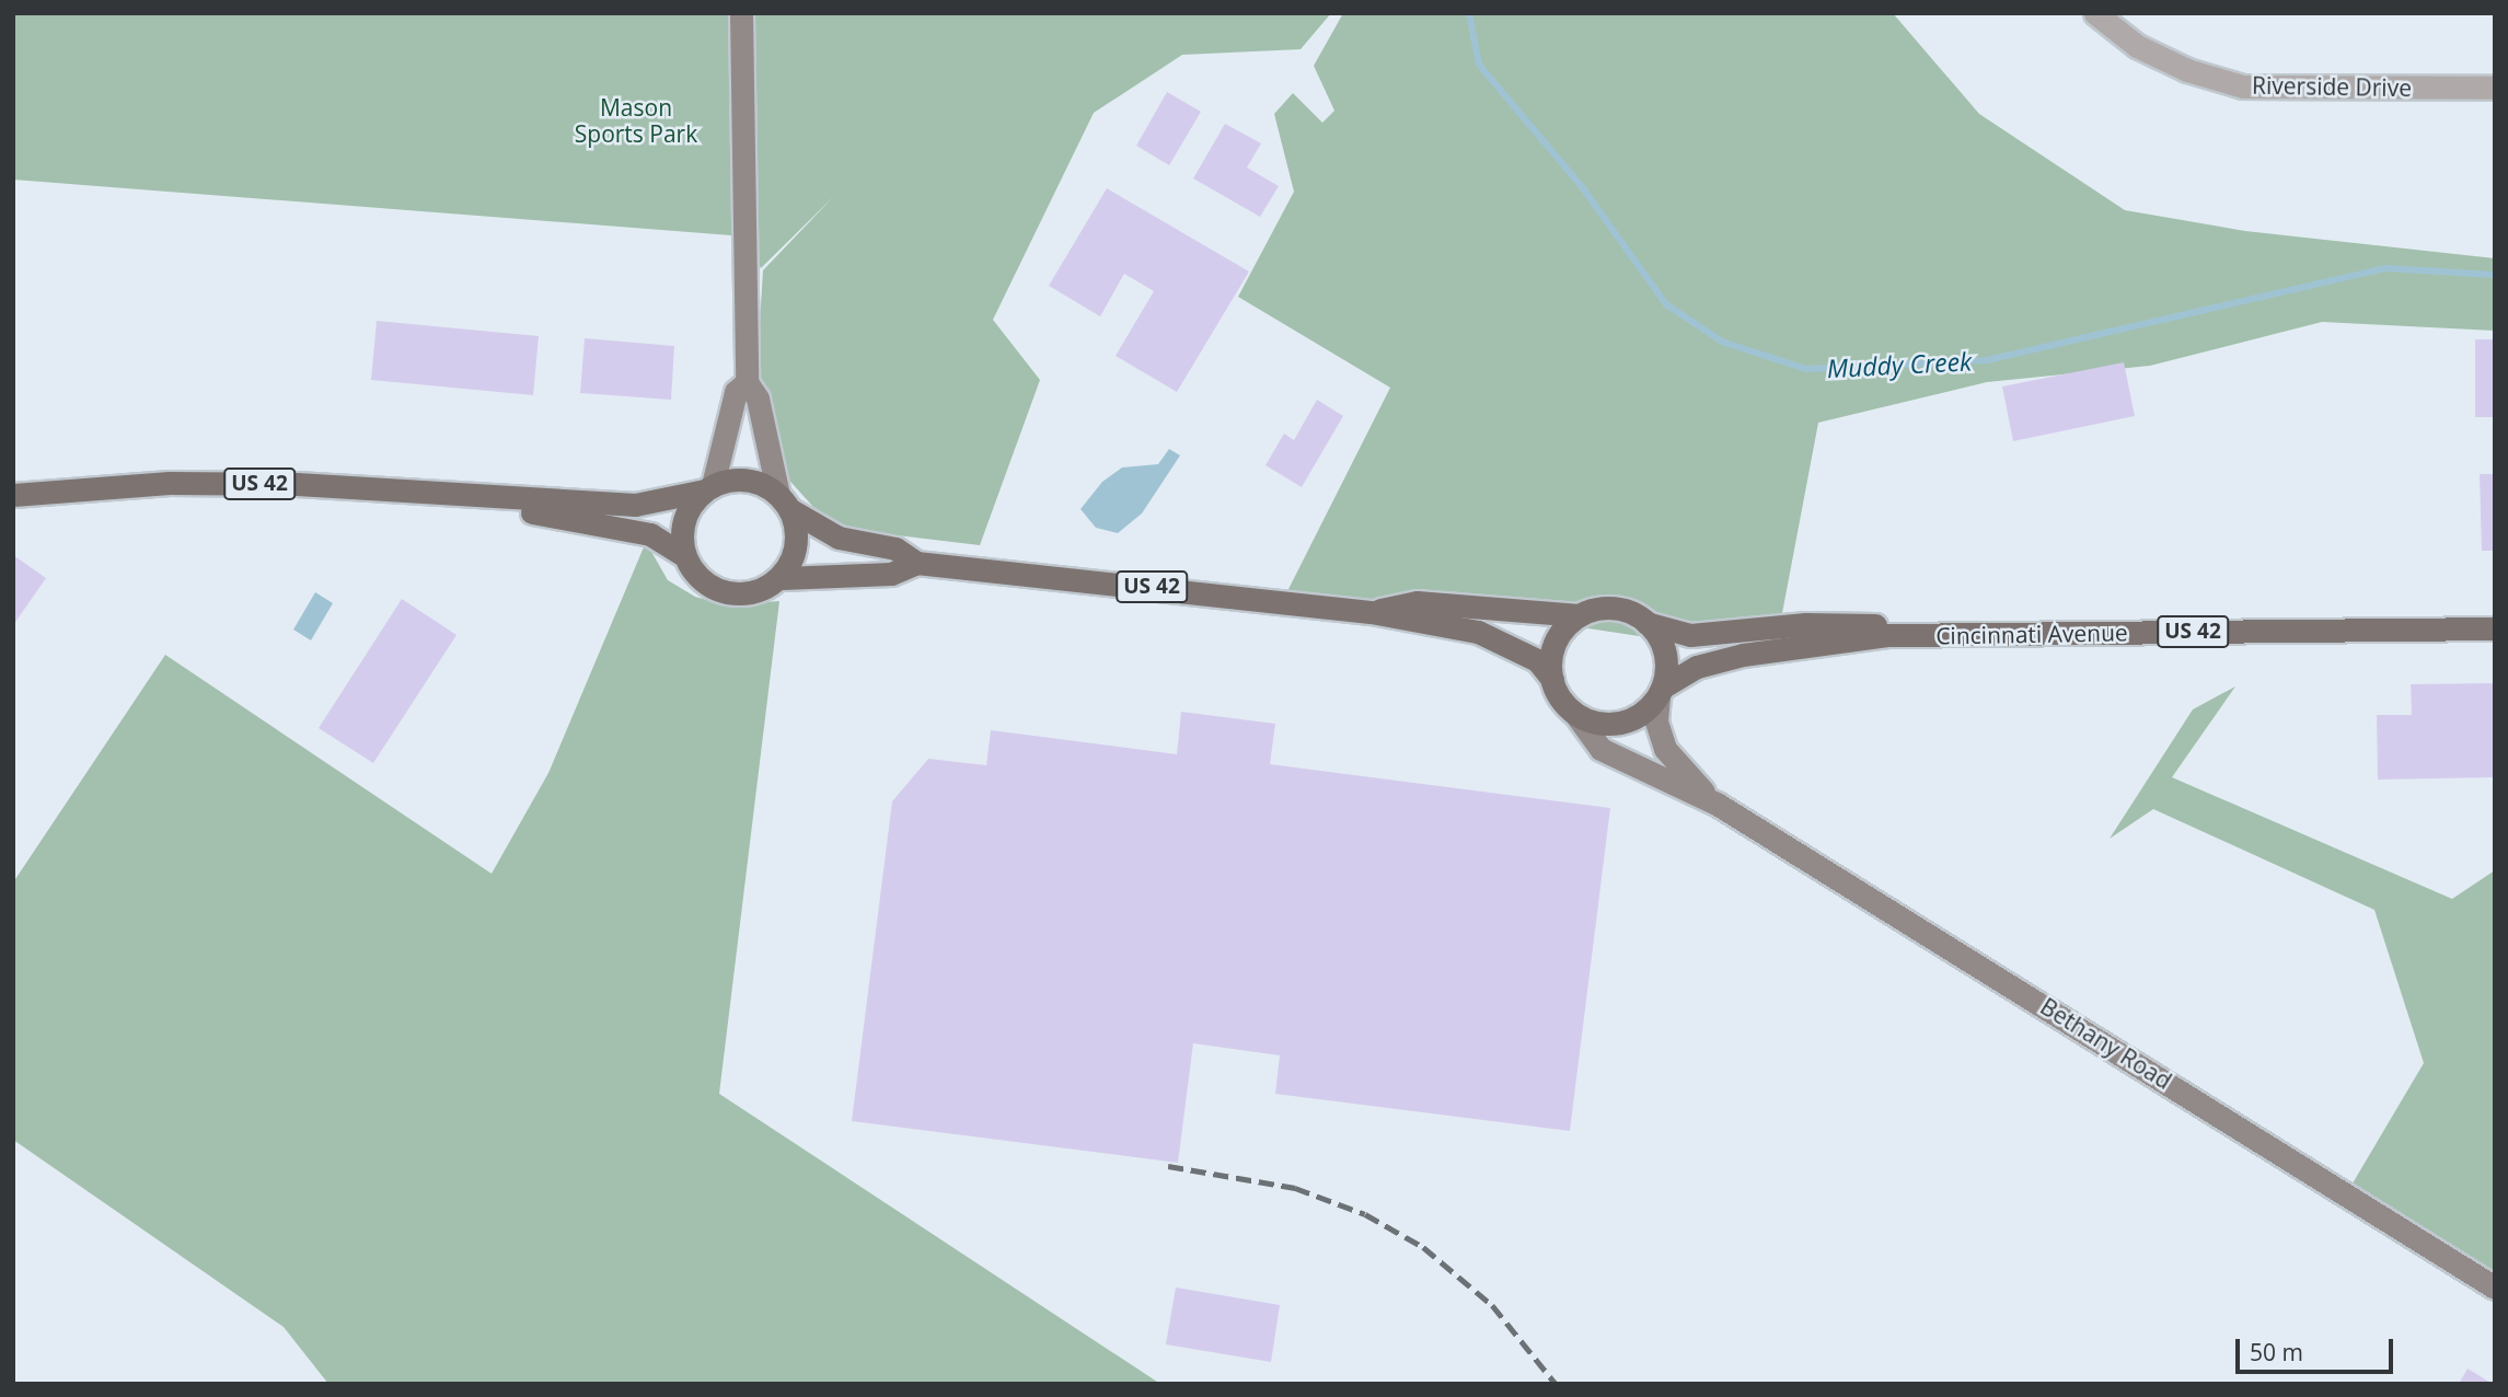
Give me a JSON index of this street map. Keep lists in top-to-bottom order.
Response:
{
  "streets": {
    "main road": ["US 42", "Cincinnati Avenue", "Bethany Road"],
    "street": ["Riverside Drive"]
  },
  "crossings": [
    ["US 42", "Cincinnati Avenue"],
    ["US 42", "Bethany Road"],
    ["Cincinnati Avenue", "Bethany Road"]
  ],
  "water": ["Muddy Creek"],
  "parks": ["Mason Sports Park"],
  "scale_bar": "50 m"
}
